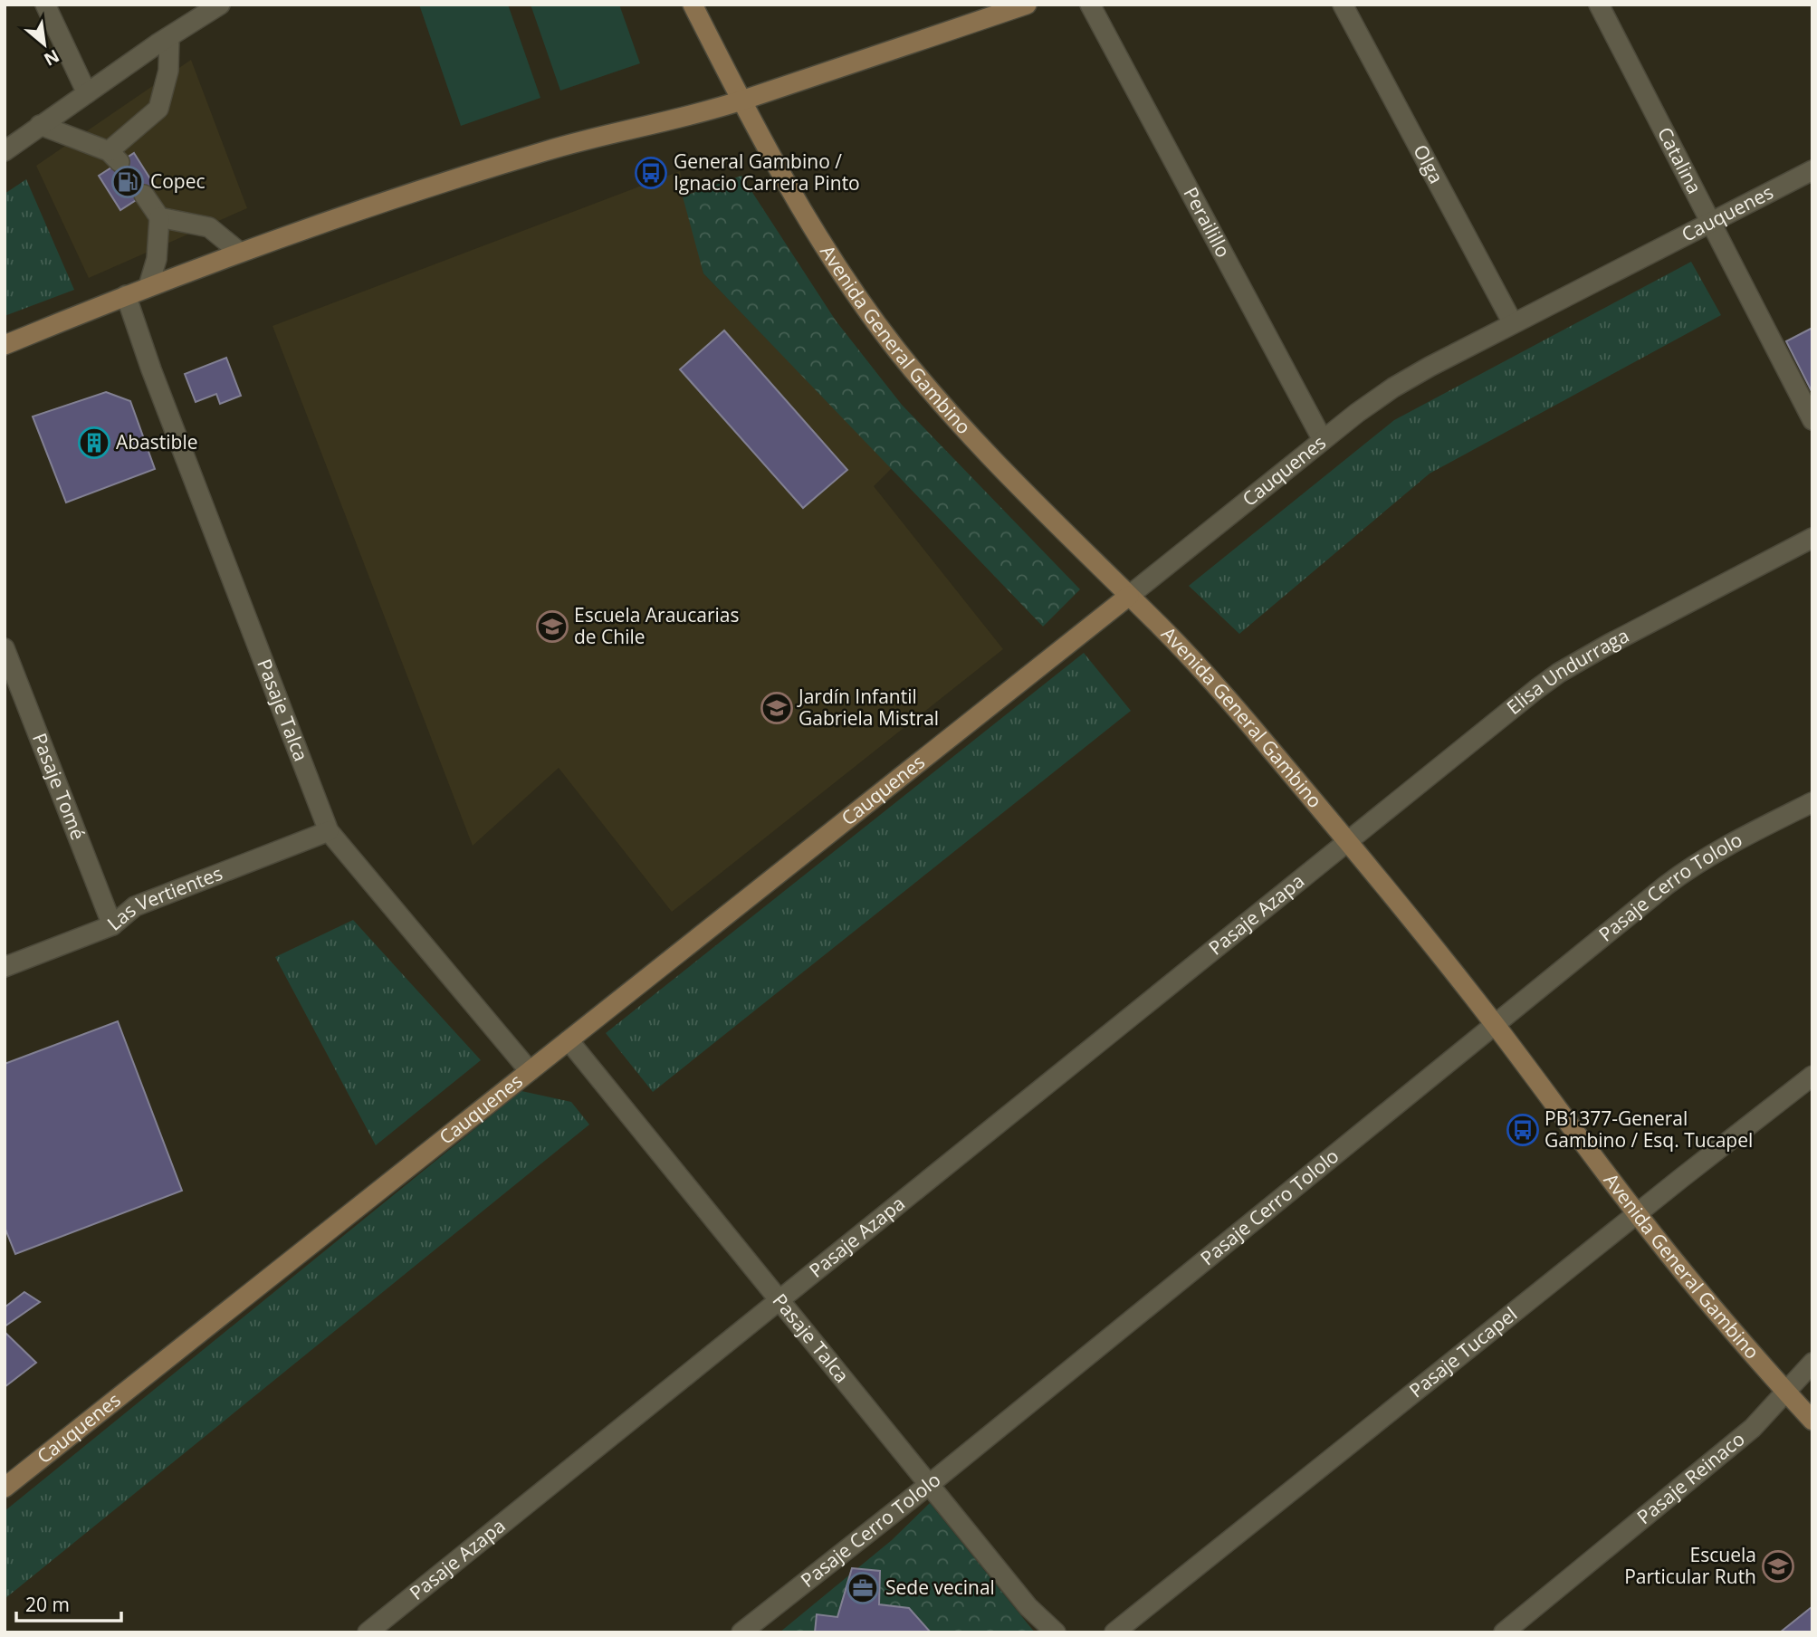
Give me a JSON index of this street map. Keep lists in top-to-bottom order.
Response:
{
  "streets": {
    "street": [
      "Catalina",
      "Olga",
      "Cauquenes",
      "Perailillo",
      "Avenida General Gambino",
      "Elisa Undurraga",
      "Pasaje Talca",
      "Pasaje Tomé",
      "Pasaje Cerro Tololo",
      "Las Vertientes",
      "Pasaje Azapa",
      "Pasaje Tucapel",
      "Pasaje Reinaco"
    ]
  },
  "crossings": [
    ["Catalina", "Cauquenes"],
    ["Olga", "Cauquenes"],
    ["Cauquenes", "Perailillo"],
    ["Cauquenes", "Avenida General Gambino"],
    ["Cauquenes", "Pasaje Talca"],
    ["Avenida General Gambino", "Elisa Undurraga"],
    ["Avenida General Gambino", "Pasaje Cerro Tololo"],
    ["Avenida General Gambino", "Pasaje Azapa"],
    ["Avenida General Gambino", "Pasaje Tucapel"],
    ["Avenida General Gambino", "Pasaje Reinaco"],
    ["Elisa Undurraga", "Pasaje Azapa"],
    ["Pasaje Talca", "Pasaje Cerro Tololo"],
    ["Pasaje Talca", "Las Vertientes"],
    ["Pasaje Talca", "Pasaje Azapa"],
    ["Pasaje Tomé", "Las Vertientes"]
  ],
  "places": {
    "bus stop": ["General Gambino / Ignacio Carrera Pinto", "PB1377-General Gambino / Esq. Tucapel"],
    "fuel station": ["Copec"],
    "building": ["Abastible"],
    "school or university": ["Escuela Araucarias de Chile", "Jardín Infantil Gabriela Mistral", "Escuela Particular Ruth"],
    "office": ["Sede vecinal"]
  },
  "scale_bar": "20 m",
  "north": "bottom right"
}
